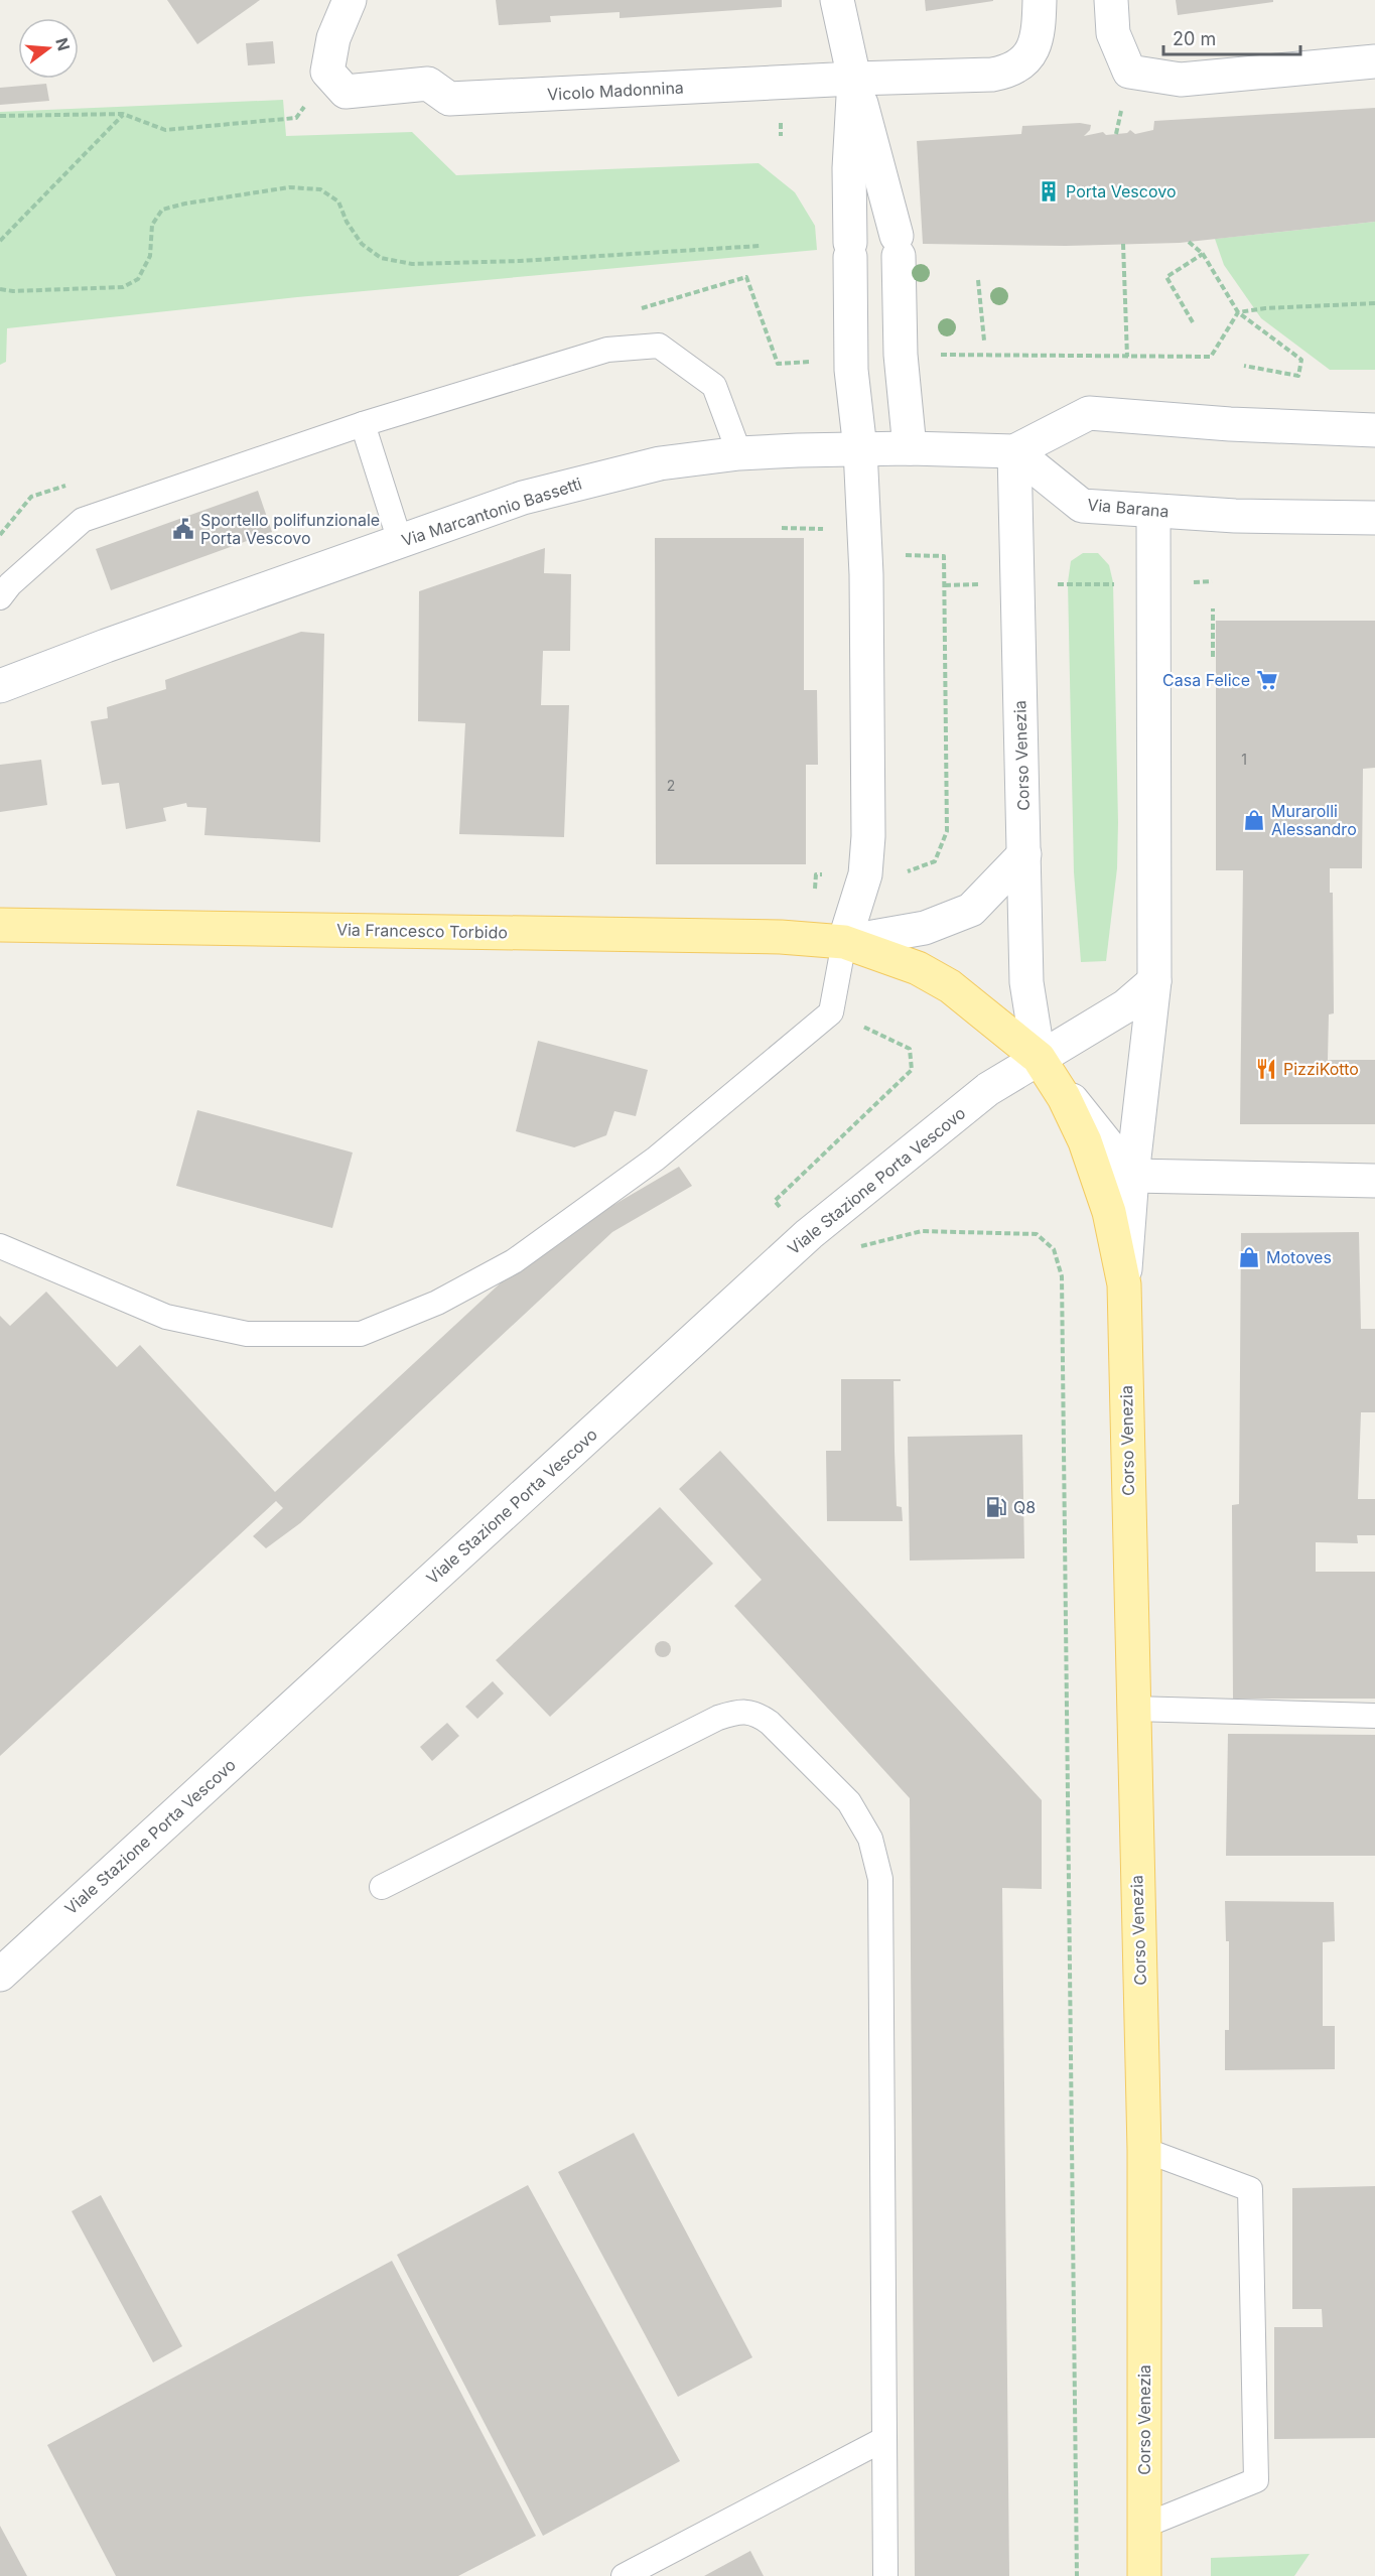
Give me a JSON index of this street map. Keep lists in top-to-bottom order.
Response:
{
  "streets": {
    "main road": ["Corso Venezia", "Via Francesco Torbido"],
    "street": [
      "Vicolo Madonnina",
      "Via Barana",
      "Via Marcantonio Bassetti",
      "Viale Stazione Porta Vescovo"
    ]
  },
  "crossings": [
    ["Via Barana", "Via Marcantonio Bassetti"],
    ["Via Barana", "Corso Venezia"],
    ["Via Marcantonio Bassetti", "Corso Venezia"],
    ["Corso Venezia", "Via Francesco Torbido"],
    ["Corso Venezia", "Viale Stazione Porta Vescovo"],
    ["Via Francesco Torbido", "Viale Stazione Porta Vescovo"]
  ],
  "places": {
    "building": ["Porta Vescovo"],
    "public building": ["Sportello polifunzionale Porta Vescovo"],
    "supermarket": ["Casa Felice"],
    "shop": ["Murarolli Alessandro", "Motoves"],
    "restaurant": ["PizziKotto"],
    "fuel station": ["Q8"]
  },
  "house_numbers": ["1", "2"],
  "scale_bar": "20 m",
  "north": "right"
}
